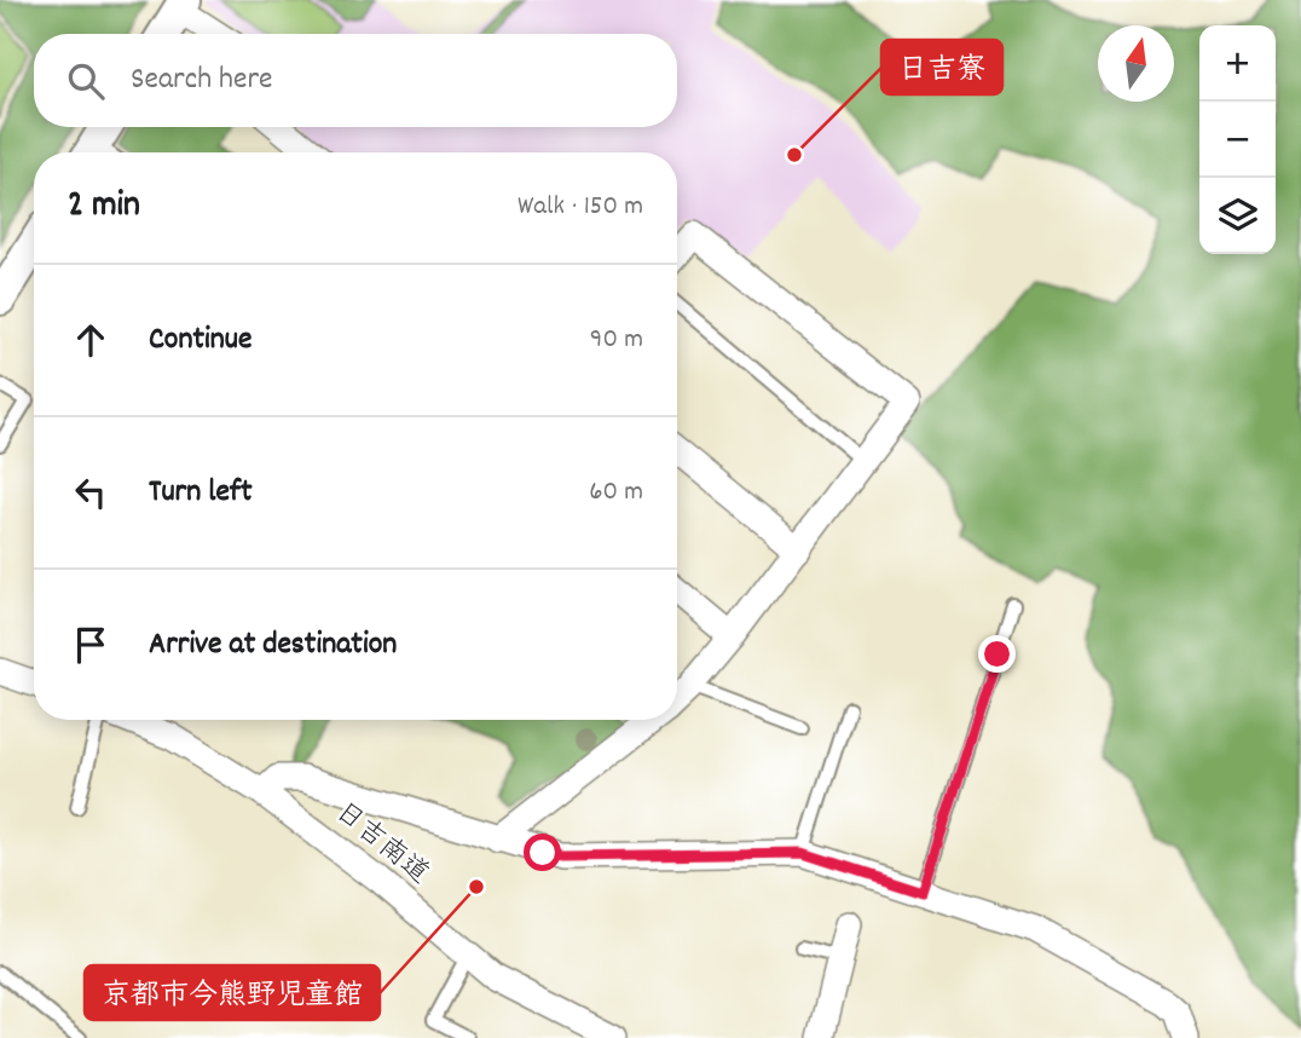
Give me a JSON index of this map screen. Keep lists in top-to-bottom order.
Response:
{
  "streets": {
    "street": ["日吉南道"]
  },
  "places": ["日吉寮", "京都市今熊野児童館"],
  "north": "top",
  "page": {
    "map_buttons": ["+", "−"],
    "search": "Search here",
    "heading": ["2 min", "Walk · 150 m"],
    "list": [
      ["Continue", "90 m"],
      ["Turn left", "60 m"],
      "Arrive at destination"
    ]
  }
}
